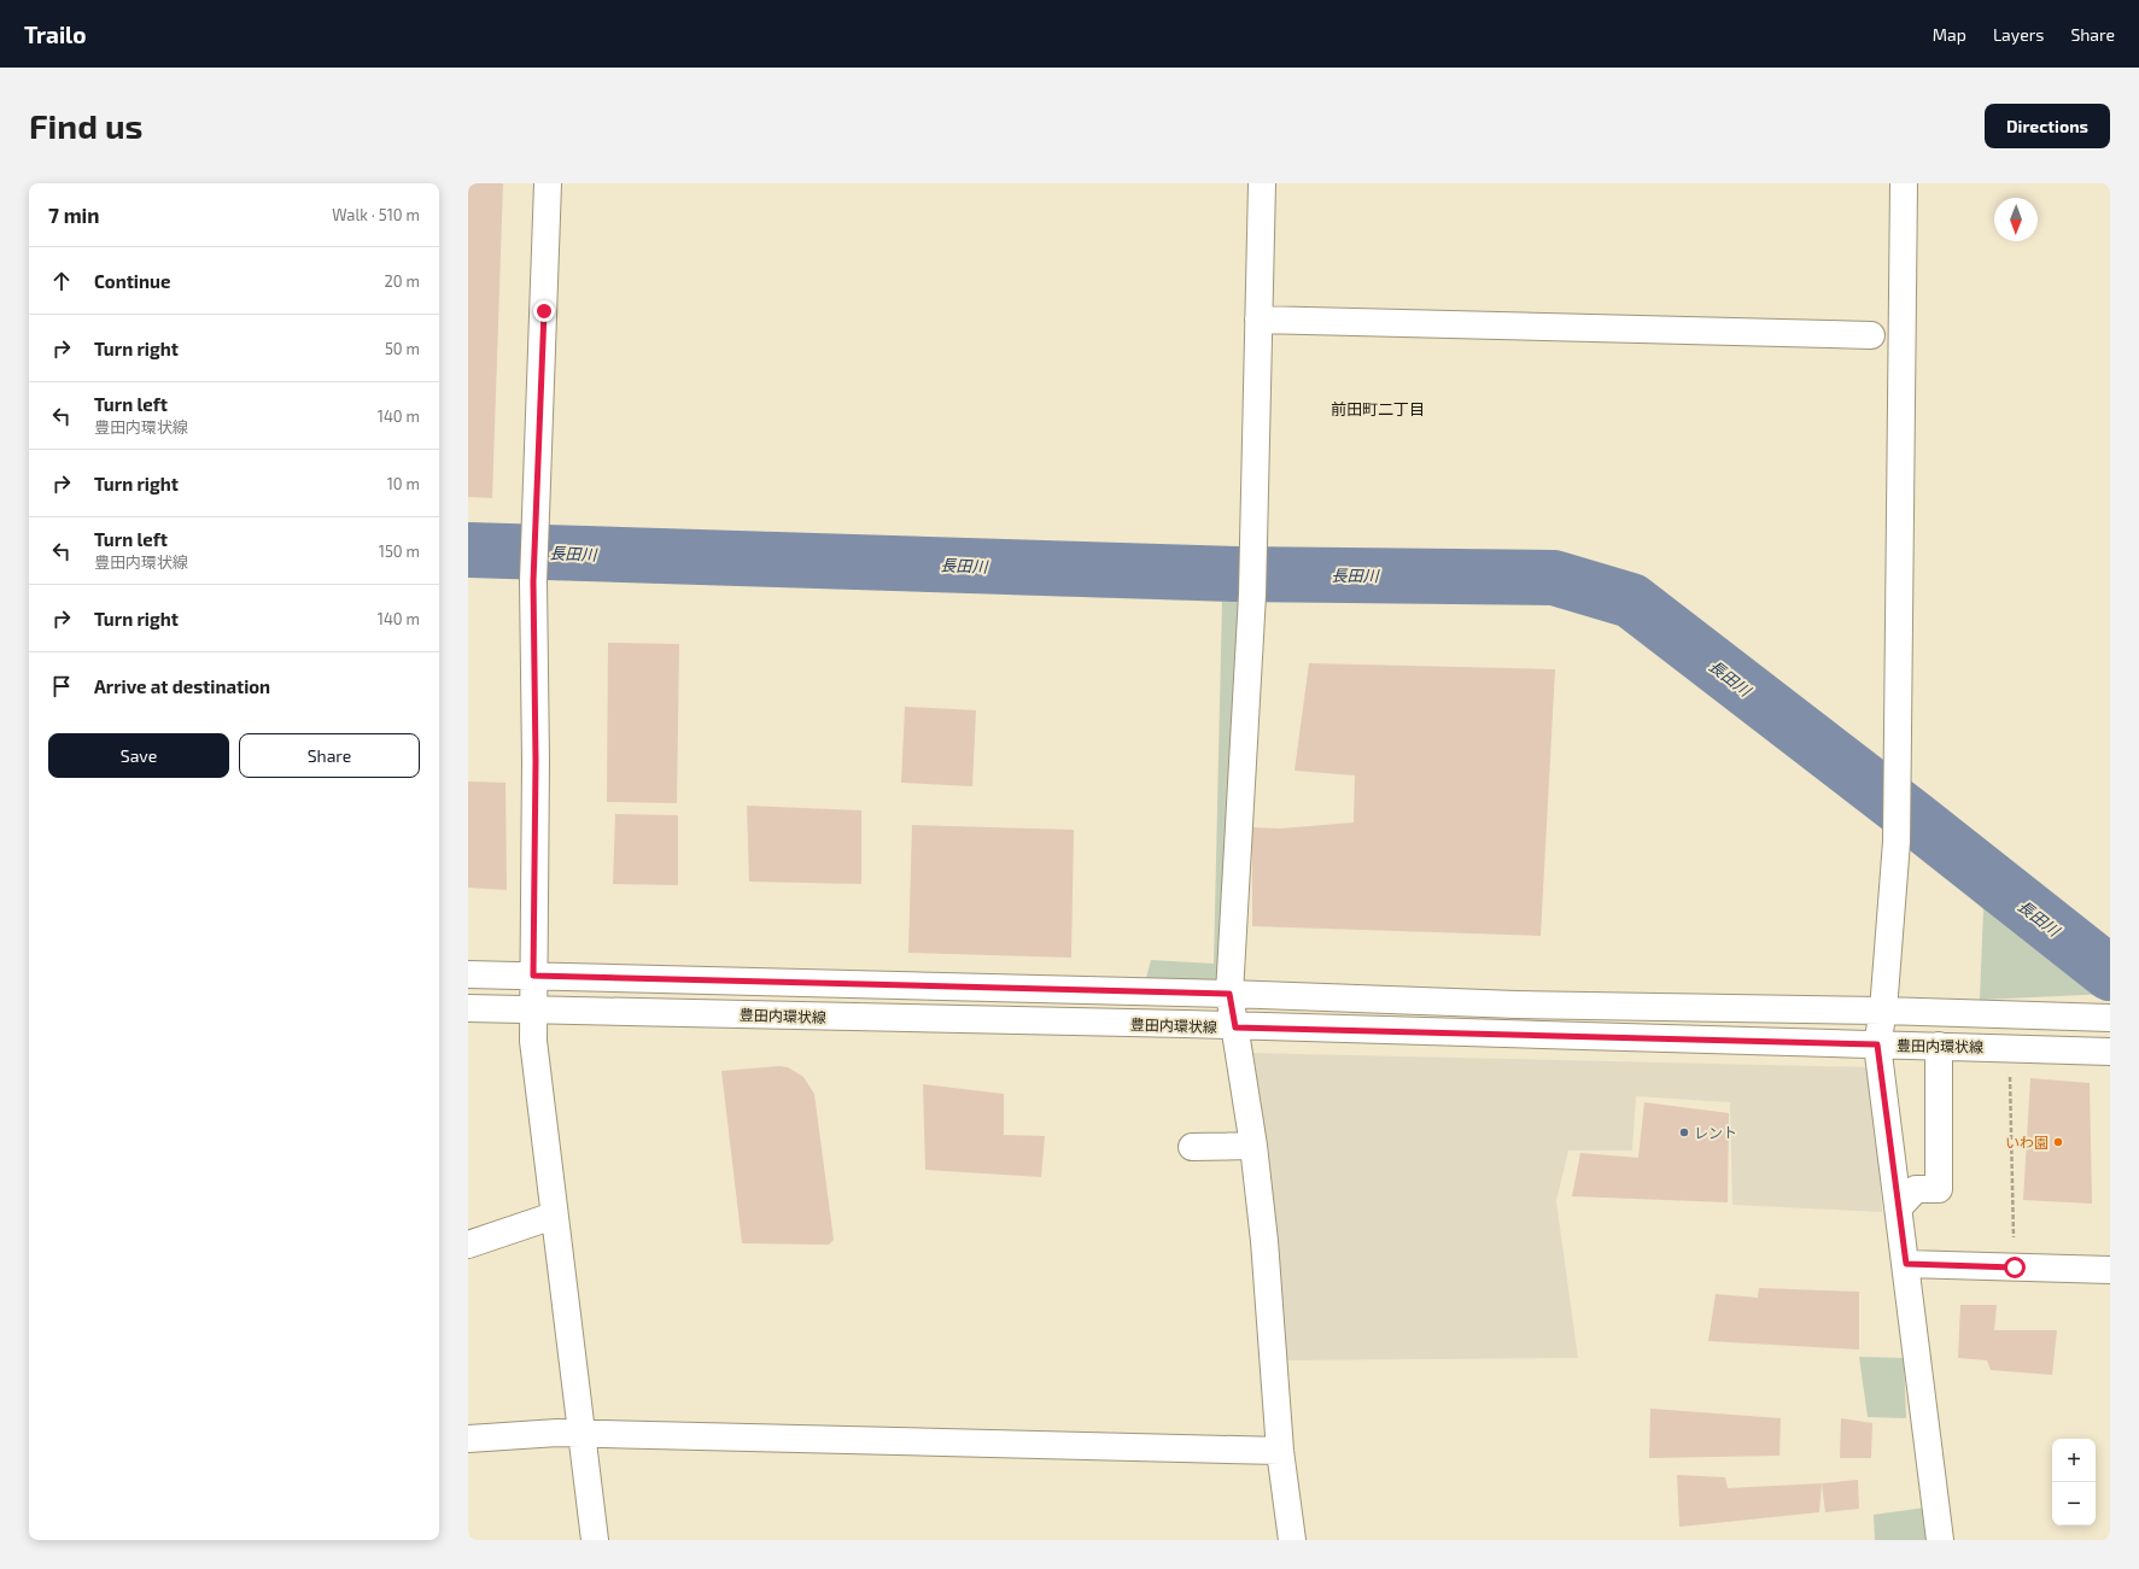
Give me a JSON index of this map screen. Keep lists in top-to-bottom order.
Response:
{
  "streets": {
    "street": ["豊田内環状線"]
  },
  "districts": ["前田町二丁目"],
  "water": ["長田川"],
  "places": ["レント", "いわ園"],
  "north": "bottom",
  "page": {
    "header": "Trailo",
    "nav": ["Map", "Layers", "Share"],
    "buttons": [
      "Directions",
      ["Save", "Share"]
    ],
    "title": "Find us",
    "heading": ["7 min", "Walk · 510 m"],
    "list": [
      ["Continue", "20 m"],
      ["Turn right", "50 m"],
      ["Turn left", "豊田内環状線", "140 m"],
      ["Turn right", "10 m"],
      ["Turn left", "豊田内環状線", "150 m"],
      ["Turn right", "140 m"],
      "Arrive at destination"
    ],
    "map_buttons": ["+", "−"]
  }
}
